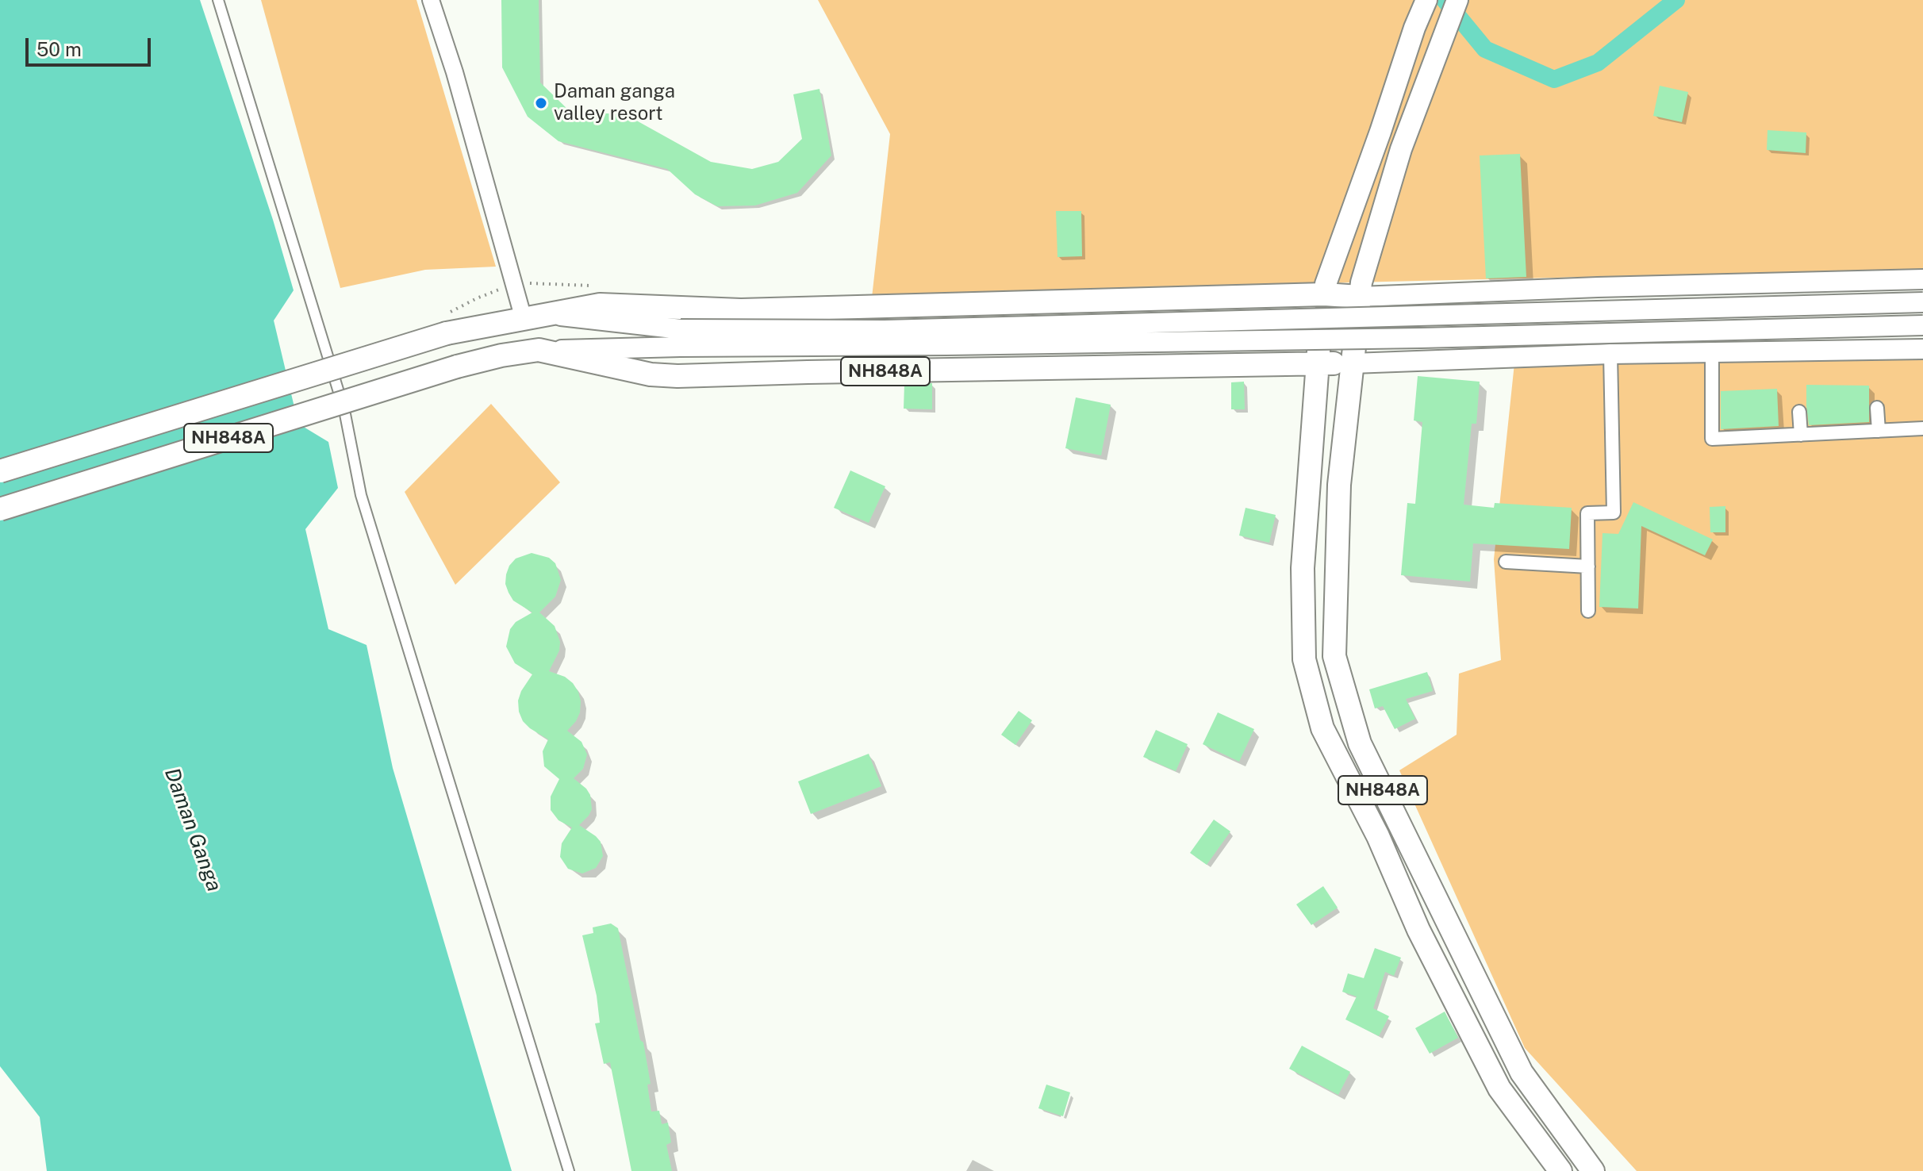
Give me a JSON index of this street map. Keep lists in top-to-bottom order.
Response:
{
  "streets": {
    "highway": ["NH848A"]
  },
  "water": ["Daman Ganga"],
  "places": ["Daman ganga valley resort"],
  "scale_bar": "50 m"
}
